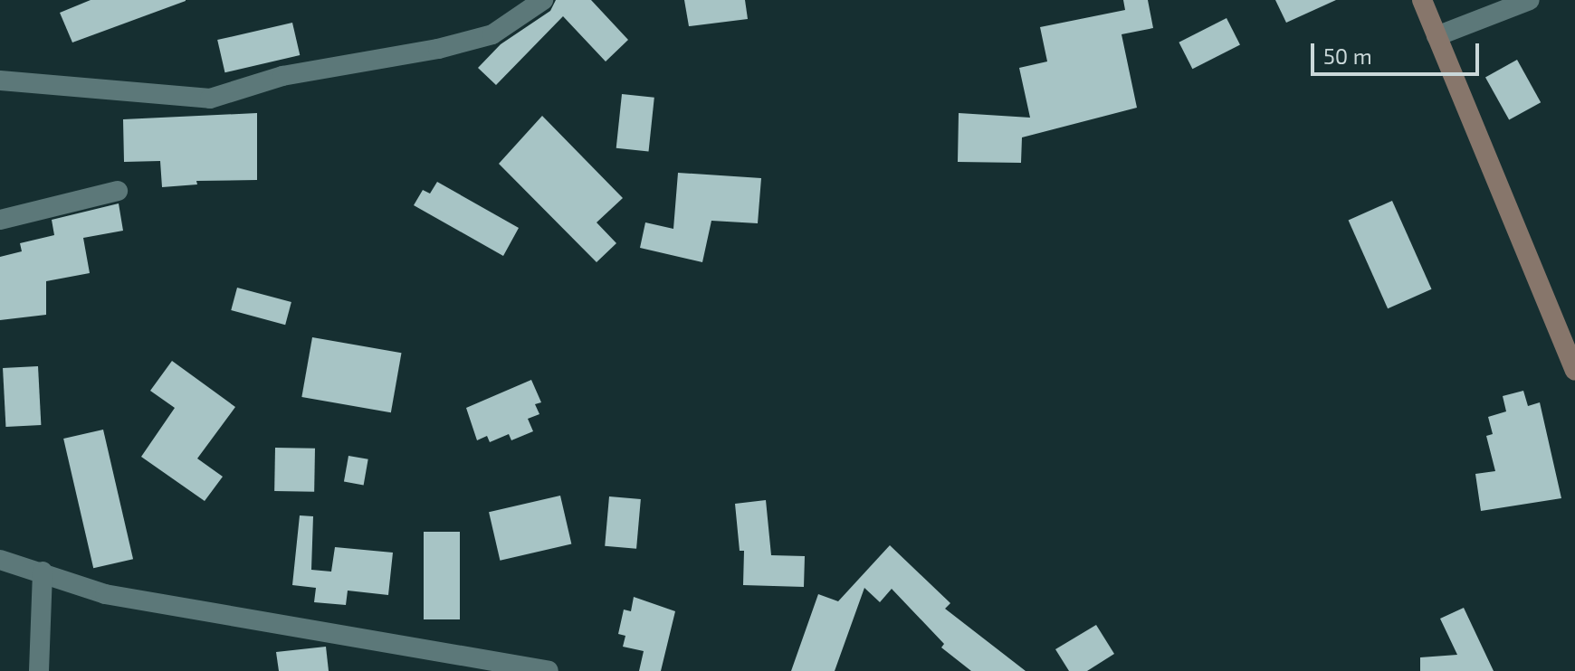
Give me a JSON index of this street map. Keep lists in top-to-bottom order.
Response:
{
  "scale_bar": "50 m"
}
